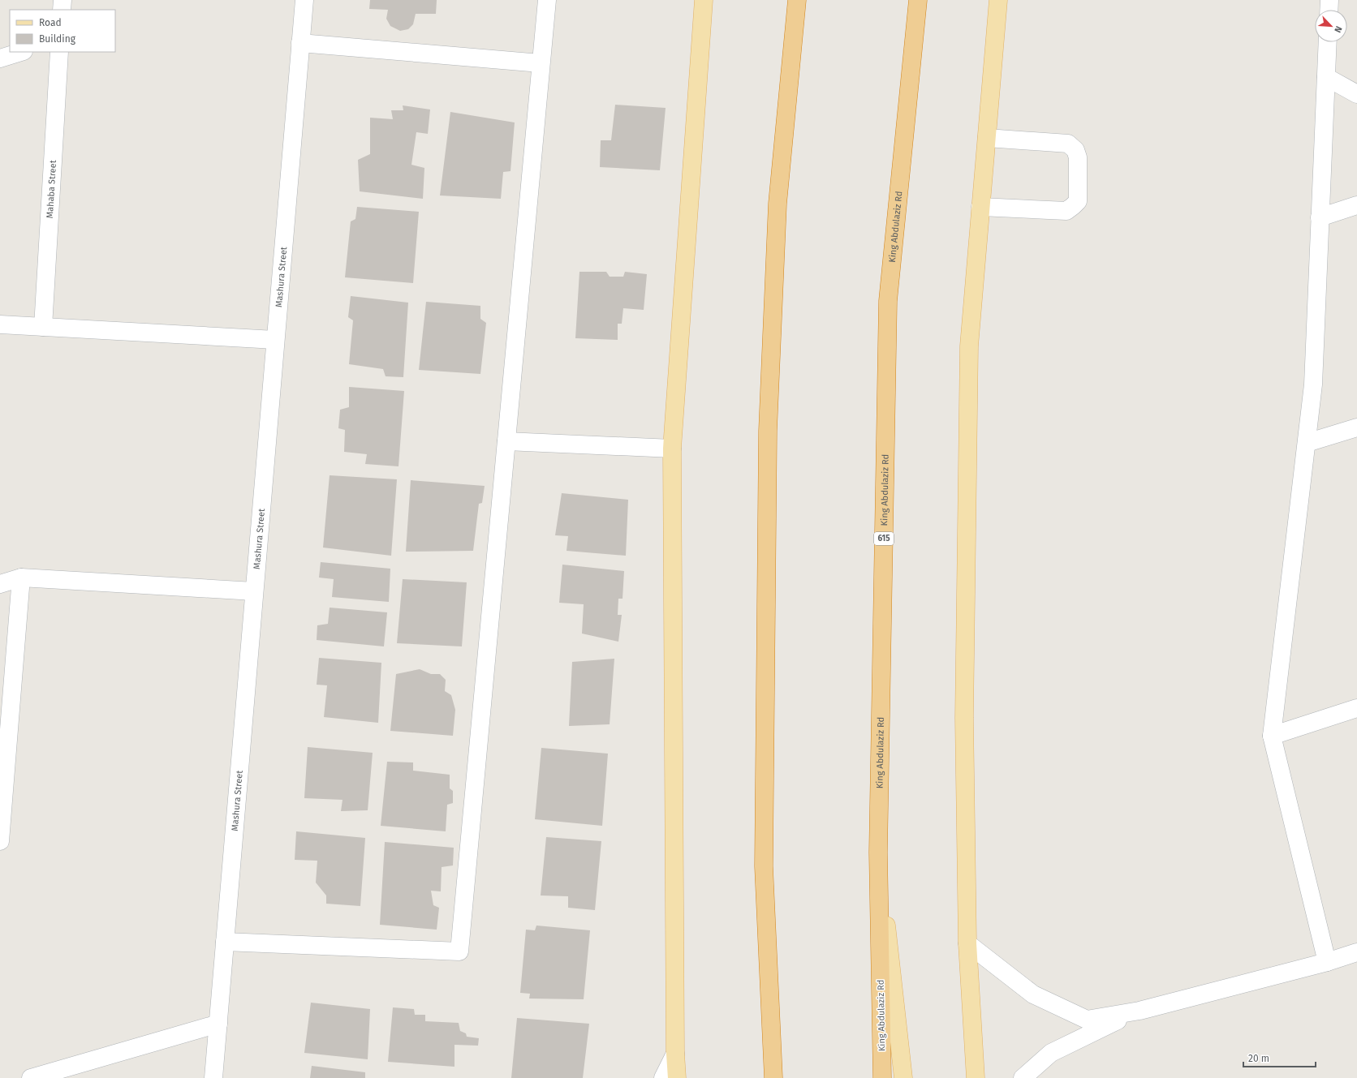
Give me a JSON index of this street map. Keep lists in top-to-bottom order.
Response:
{
  "streets": {
    "highway": ["King Abdulaziz Rd", "615"],
    "street": ["Mahaba Street", "Mashura Street"]
  },
  "legend": ["Road", "Building"],
  "scale_bar": "20 m",
  "north": "bottom right"
}
